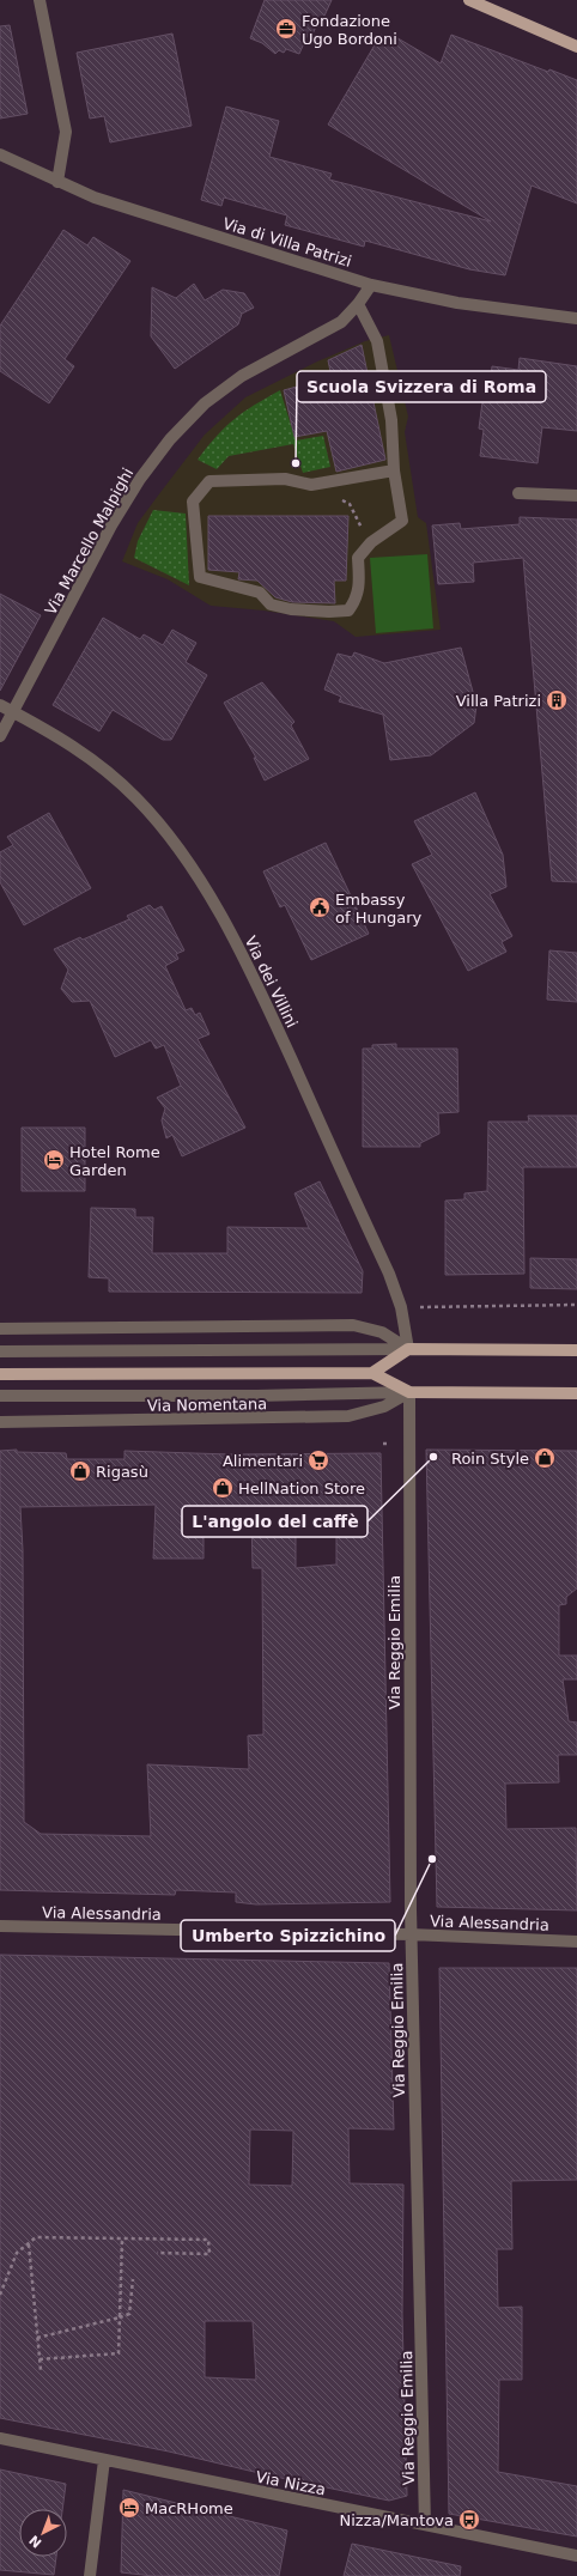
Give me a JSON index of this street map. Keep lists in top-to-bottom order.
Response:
{
  "streets": {
    "main road": ["Via Nomentana"],
    "street": [
      "Via di Villa Patrizi",
      "Via Marcello Malpighi",
      "Via dei Villini",
      "Via Reggio Emilia",
      "Via Alessandria",
      "Via Nizza"
    ]
  },
  "crossings": [
    ["Via di Villa Patrizi", "Via Marcello Malpighi"],
    ["Via Marcello Malpighi", "Via dei Villini"],
    ["Via Nomentana", "Via Reggio Emilia"],
    ["Via Reggio Emilia", "Via Alessandria"],
    ["Via Reggio Emilia", "Via Nizza"]
  ],
  "places": {
    "office": ["Fondazione Ugo Bordoni"],
    "other": ["Scuola Svizzera di Roma", "L'angolo del caffè", "Umberto Spizzichino"],
    "building": ["Villa Patrizi"],
    "public building": ["Embassy of Hungary"],
    "hotel": ["Hotel Rome Garden", "MacRHome"],
    "shop": ["Roin Style", "Rigasù", "HellNation Store"],
    "supermarket": ["Alimentari"],
    "bus stop": ["Nizza/Mantova"]
  },
  "north": "bottom left"
}
